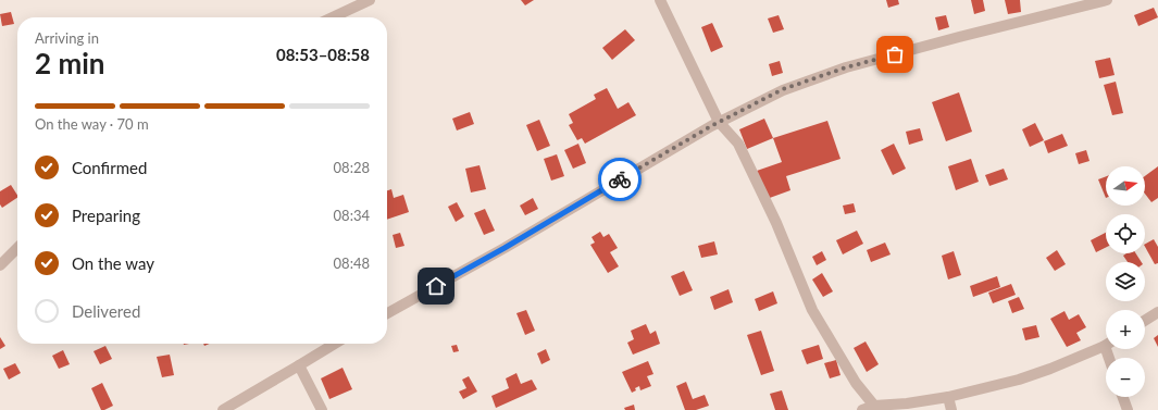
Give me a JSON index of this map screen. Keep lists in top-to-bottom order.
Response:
{
  "north": "right",
  "page": {
    "heading": ["2 min", "Arriving in", "08:53–08:58"],
    "bar": "On the way · 70 m",
    "list": [
      ["Confirmed", "08:28"],
      ["Preparing", "08:34"],
      ["On the way", "08:48"],
      "Delivered"
    ],
    "map_buttons": ["+", "−"]
  }
}
